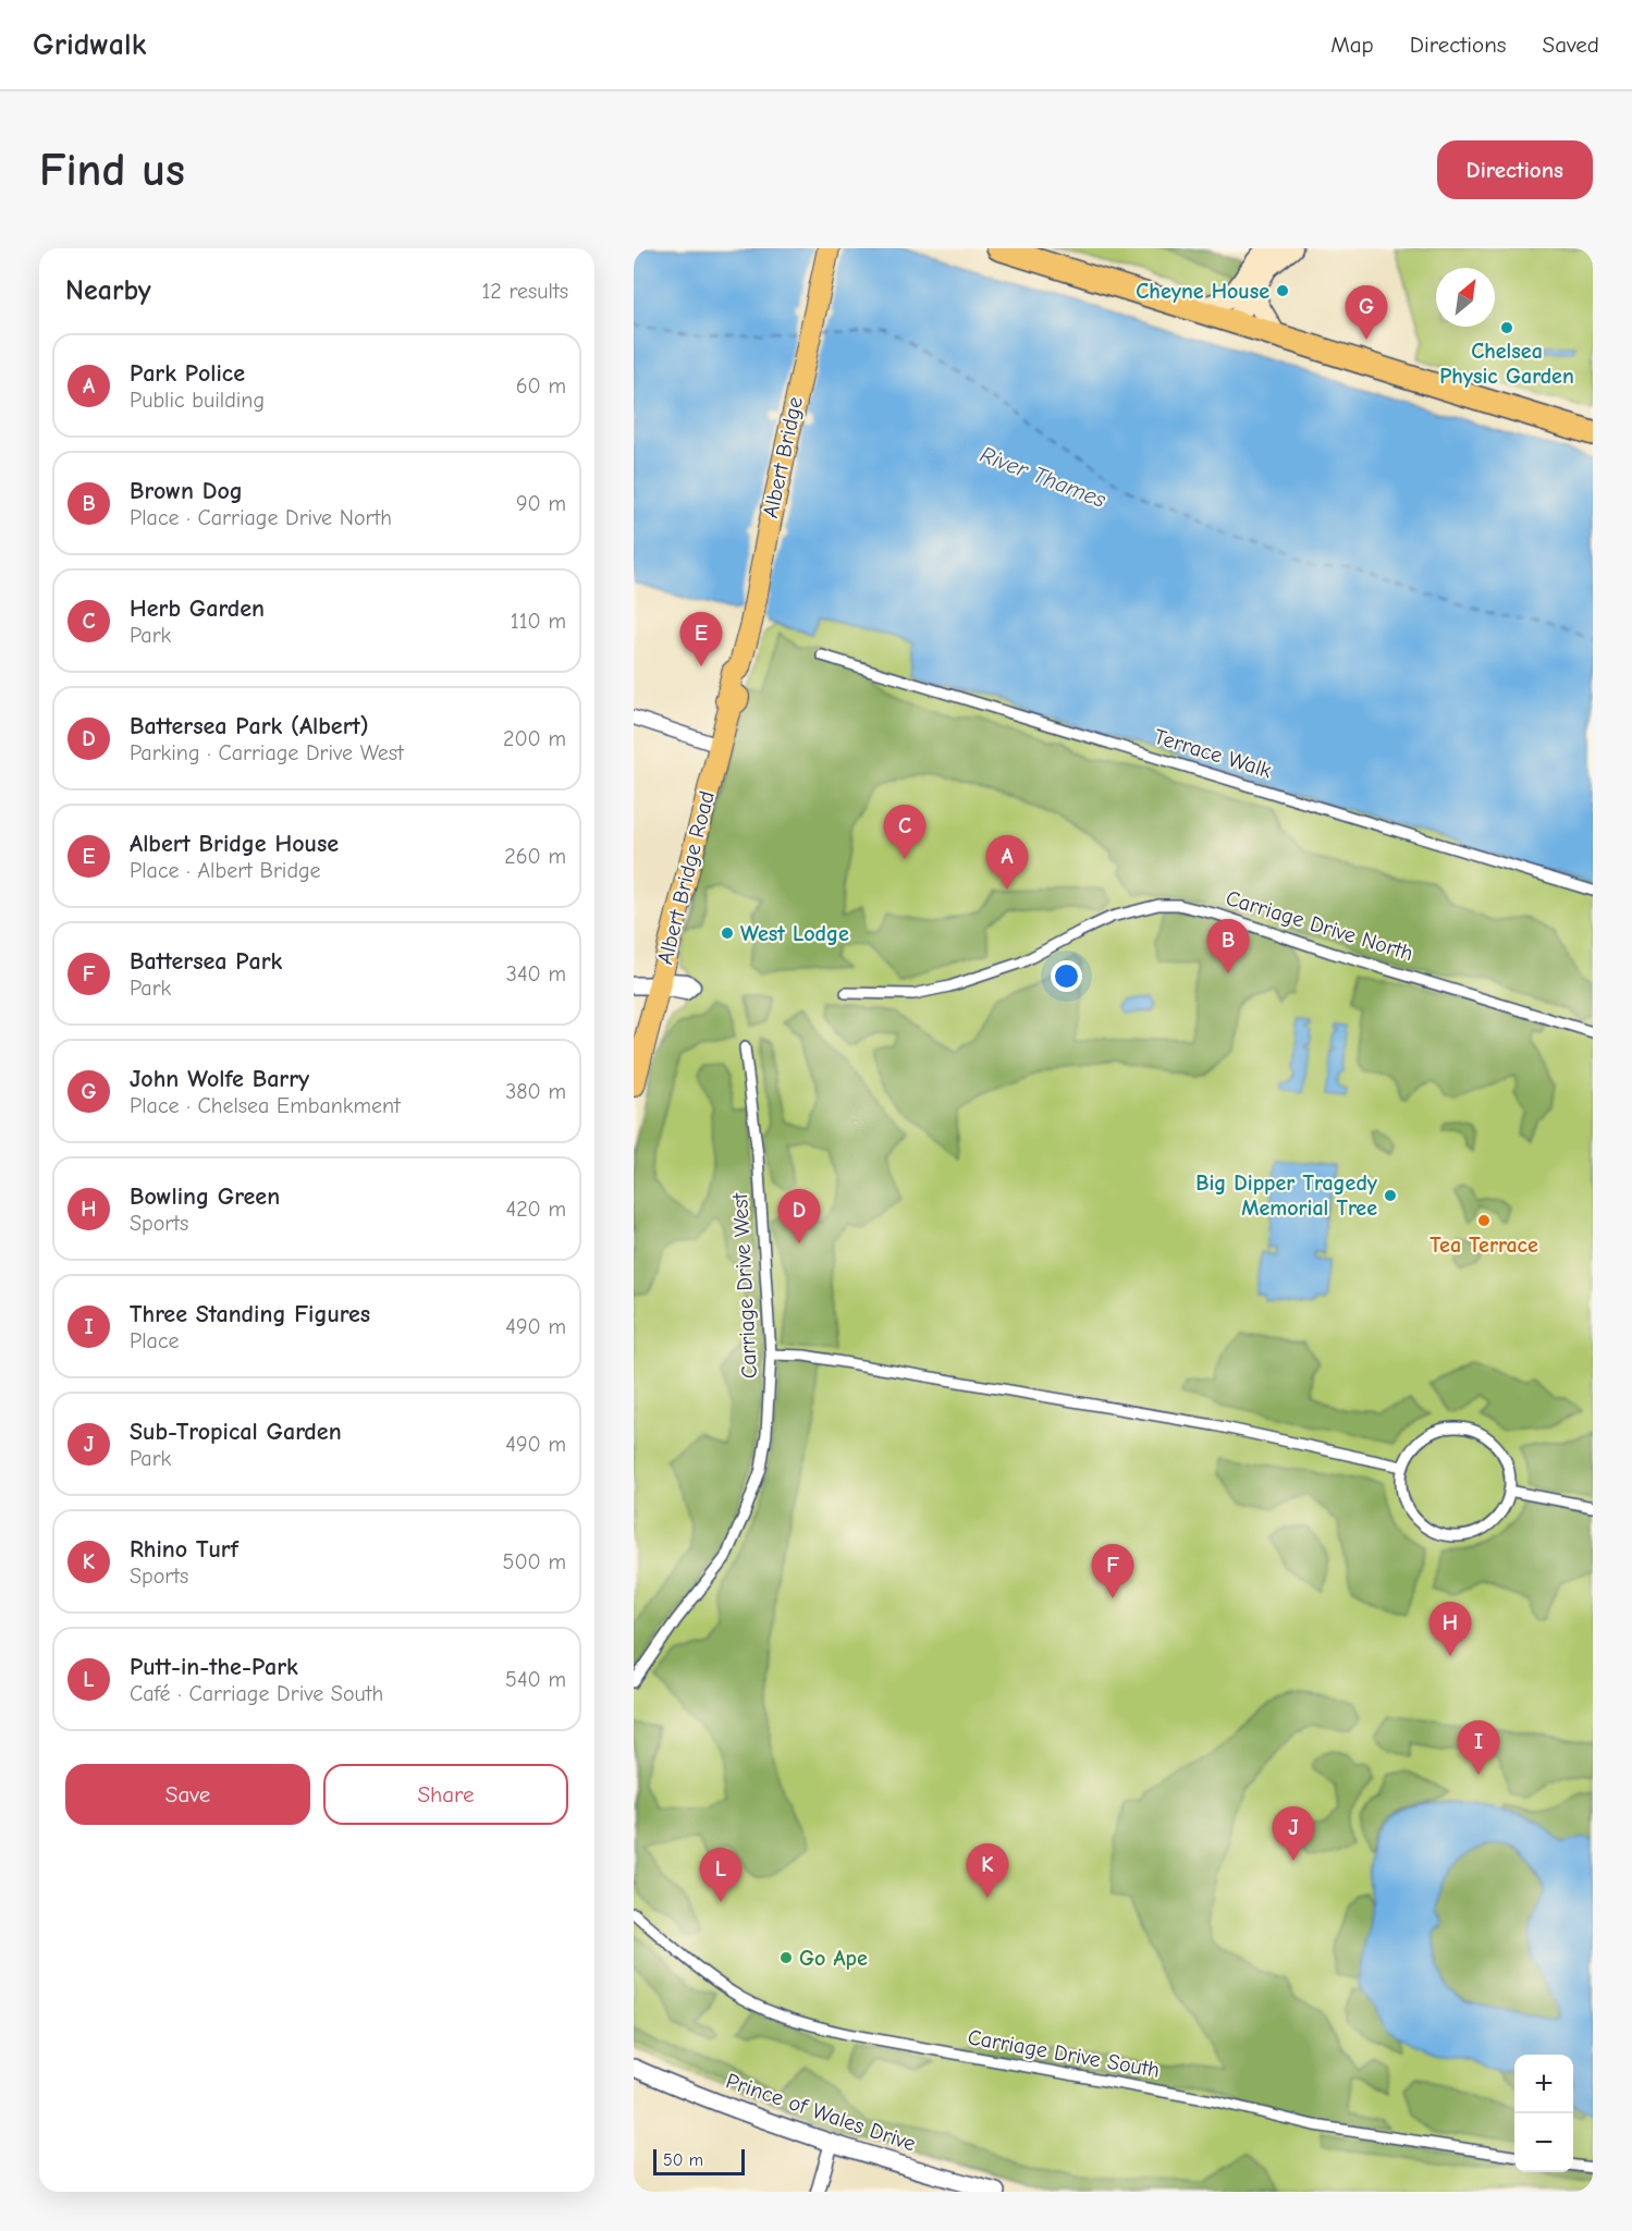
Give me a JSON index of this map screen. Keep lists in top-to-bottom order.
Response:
{
  "streets": {
    "main road": ["Albert Bridge", "Albert Bridge Road"],
    "street": [
      "Terrace Walk",
      "Carriage Drive North",
      "Carriage Drive West",
      "Carriage Drive South",
      "Prince of Wales Drive"
    ]
  },
  "crossings": [
    ["Albert Bridge", "Albert Bridge Road"]
  ],
  "water": ["River Thames"],
  "places": [
    "Cheyne House",
    "Chelsea Physic Garden",
    "West Lodge",
    "Big Dipper Tragedy Memorial Tree",
    "Tea Terrace",
    "Go Ape"
  ],
  "scale_bar": "50 m",
  "north": "top right",
  "page": {
    "header": "Gridwalk",
    "nav": ["Map", "Directions", "Saved"],
    "buttons": [
      "Directions",
      ["Save", "Share"]
    ],
    "title": "Find us",
    "heading": ["Nearby", "12 results"],
    "pins": [
      "G",
      "E",
      "C",
      "A",
      "B",
      "D",
      "F",
      "H",
      "I",
      "J",
      "K",
      "L"
    ],
    "list": [
      {
        "mark": "A",
        "name": "Park Police",
        "note": "Public building",
        "value": "60 m"
      },
      {
        "mark": "B",
        "name": "Brown Dog",
        "note": "Place · Carriage Drive North",
        "value": "90 m"
      },
      {
        "mark": "C",
        "name": "Herb Garden",
        "note": "Park",
        "value": "110 m"
      },
      {
        "mark": "D",
        "name": "Battersea Park (Albert)",
        "note": "Parking · Carriage Drive West",
        "value": "200 m"
      },
      {
        "mark": "E",
        "name": "Albert Bridge House",
        "note": "Place · Albert Bridge",
        "value": "260 m"
      },
      {
        "mark": "F",
        "name": "Battersea Park",
        "note": "Park",
        "value": "340 m"
      },
      {
        "mark": "G",
        "name": "John Wolfe Barry",
        "note": "Place · Chelsea Embankment",
        "value": "380 m"
      },
      {
        "mark": "H",
        "name": "Bowling Green",
        "note": "Sports",
        "value": "420 m"
      },
      {
        "mark": "I",
        "name": "Three Standing Figures",
        "note": "Place",
        "value": "490 m"
      },
      {
        "mark": "J",
        "name": "Sub-Tropical Garden",
        "note": "Park",
        "value": "490 m"
      },
      {
        "mark": "K",
        "name": "Rhino Turf",
        "note": "Sports",
        "value": "500 m"
      },
      {
        "mark": "L",
        "name": "Putt-in-the-Park",
        "note": "Café · Carriage Drive South",
        "value": "540 m"
      }
    ],
    "map_buttons": ["+", "−"],
    "scale": "50 m"
  }
}
